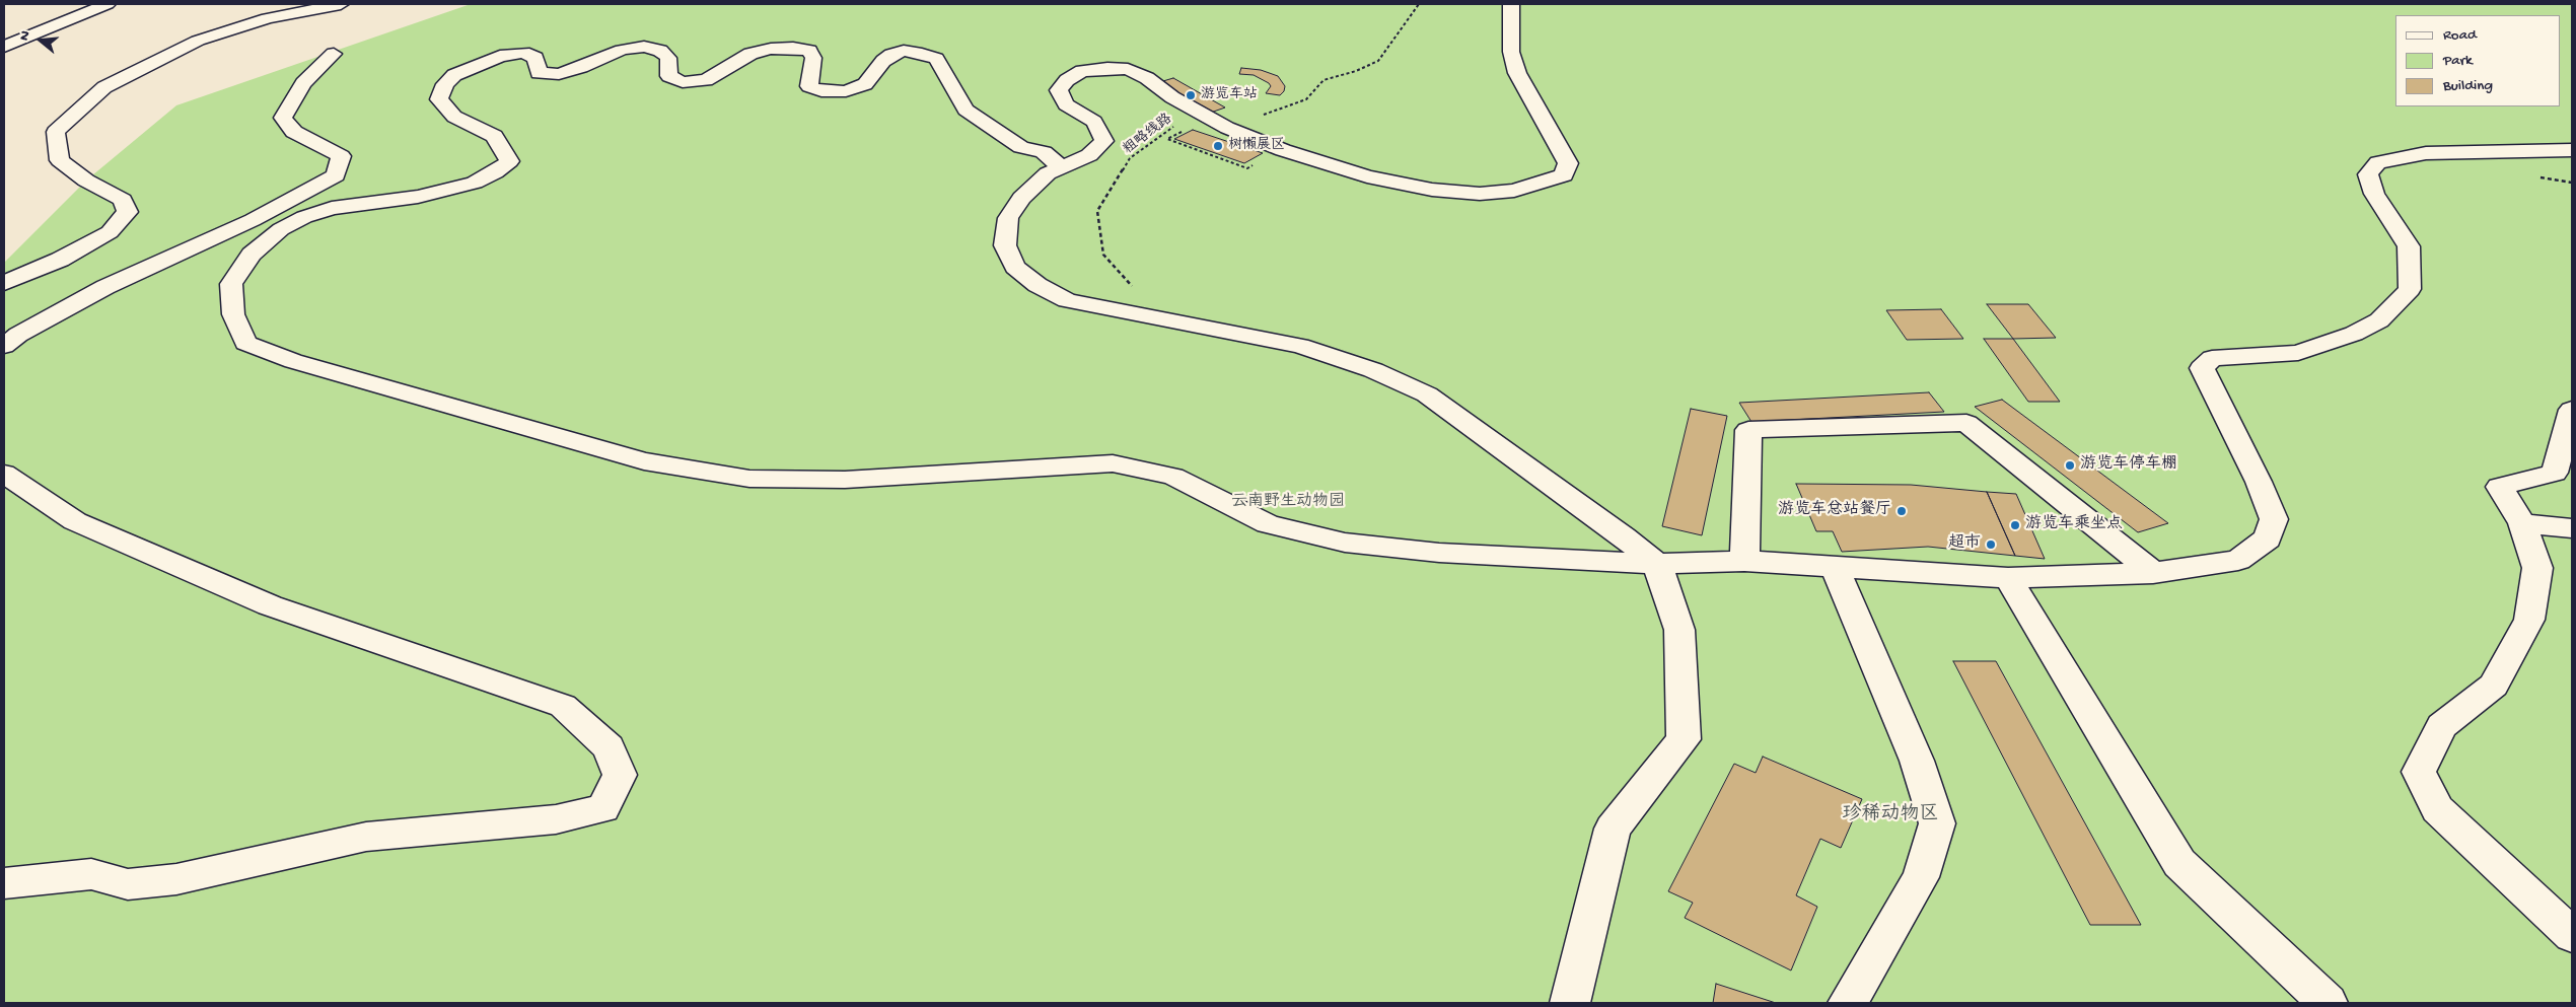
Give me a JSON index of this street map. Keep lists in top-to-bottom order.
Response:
{
  "streets": {
    "path": ["粗略线路"]
  },
  "parks": ["云南野生动物园", "珍稀动物区"],
  "places": [
    "游览车站",
    "树懒展区",
    "游览车停车棚",
    "游览车总站餐厅",
    "游览车乘坐点",
    "超市"
  ],
  "legend": ["Road", "Park", "Building"],
  "north": "left"
}
